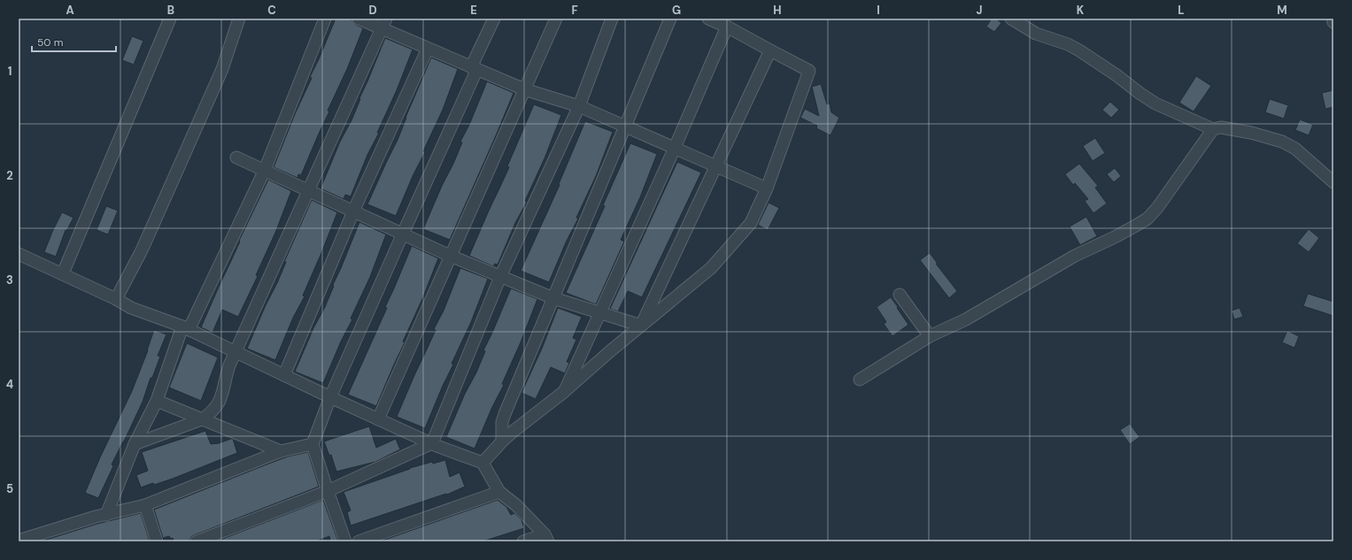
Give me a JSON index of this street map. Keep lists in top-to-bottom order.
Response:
{
  "scale_bar": "50 m",
  "grid": {
    "columns": [
      "A",
      "B",
      "C",
      "D",
      "E",
      "F",
      "G",
      "H",
      "I",
      "J",
      "K",
      "L",
      "M"
    ],
    "rows": [
      "1",
      "2",
      "3",
      "4",
      "5"
    ]
  }
}
